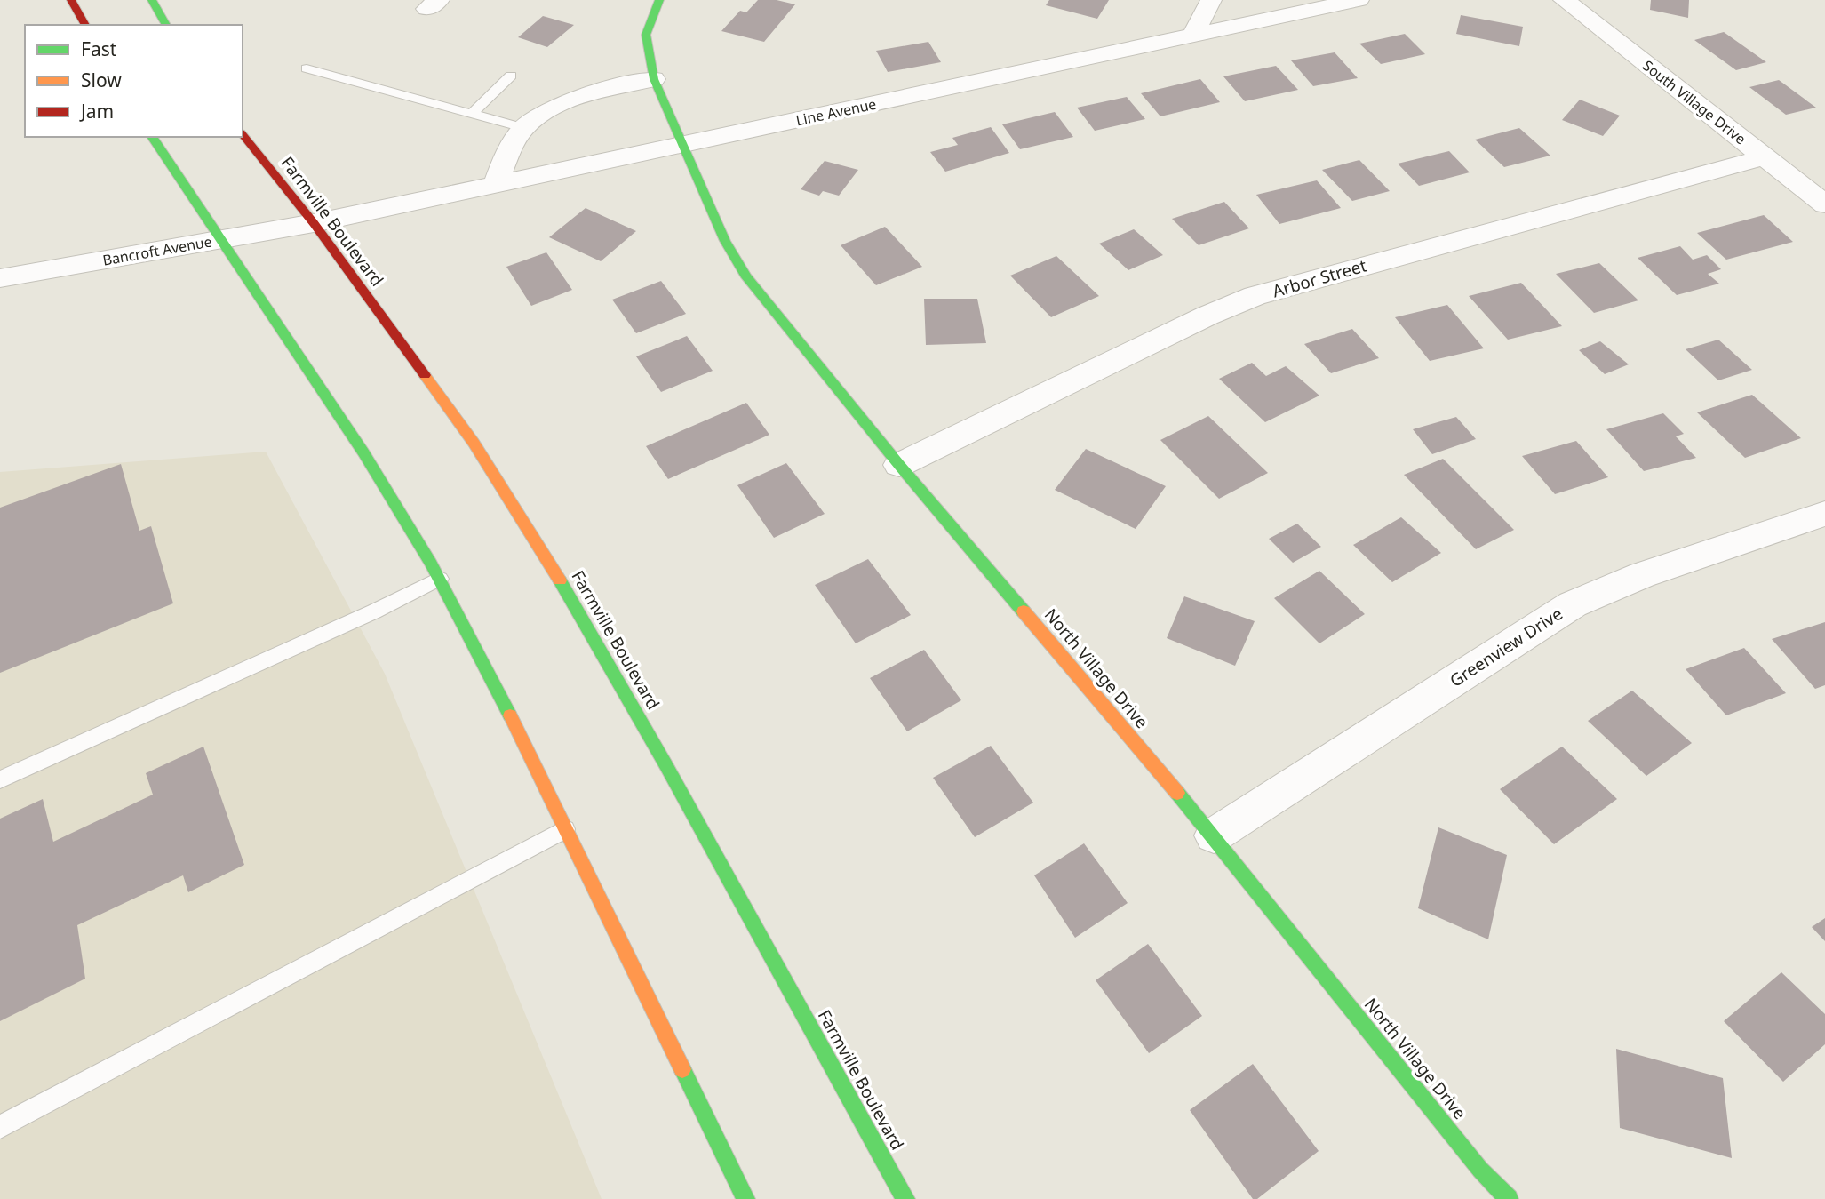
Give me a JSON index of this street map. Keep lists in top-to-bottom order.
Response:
{
  "streets": {
    "main road": ["Farmville Boulevard", "North Village Drive"],
    "street": [
      "South Village Drive",
      "Line Avenue",
      "Bancroft Avenue",
      "Arbor Street",
      "Greenview Drive"
    ]
  },
  "crossings": [
    ["South Village Drive", "Arbor Street"],
    ["Line Avenue", "Farmville Boulevard"],
    ["Line Avenue", "Bancroft Avenue"],
    ["Line Avenue", "North Village Drive"],
    ["Farmville Boulevard", "Bancroft Avenue"],
    ["Arbor Street", "North Village Drive"],
    ["Greenview Drive", "North Village Drive"]
  ],
  "legend": ["Fast", "Slow", "Jam"]
}
